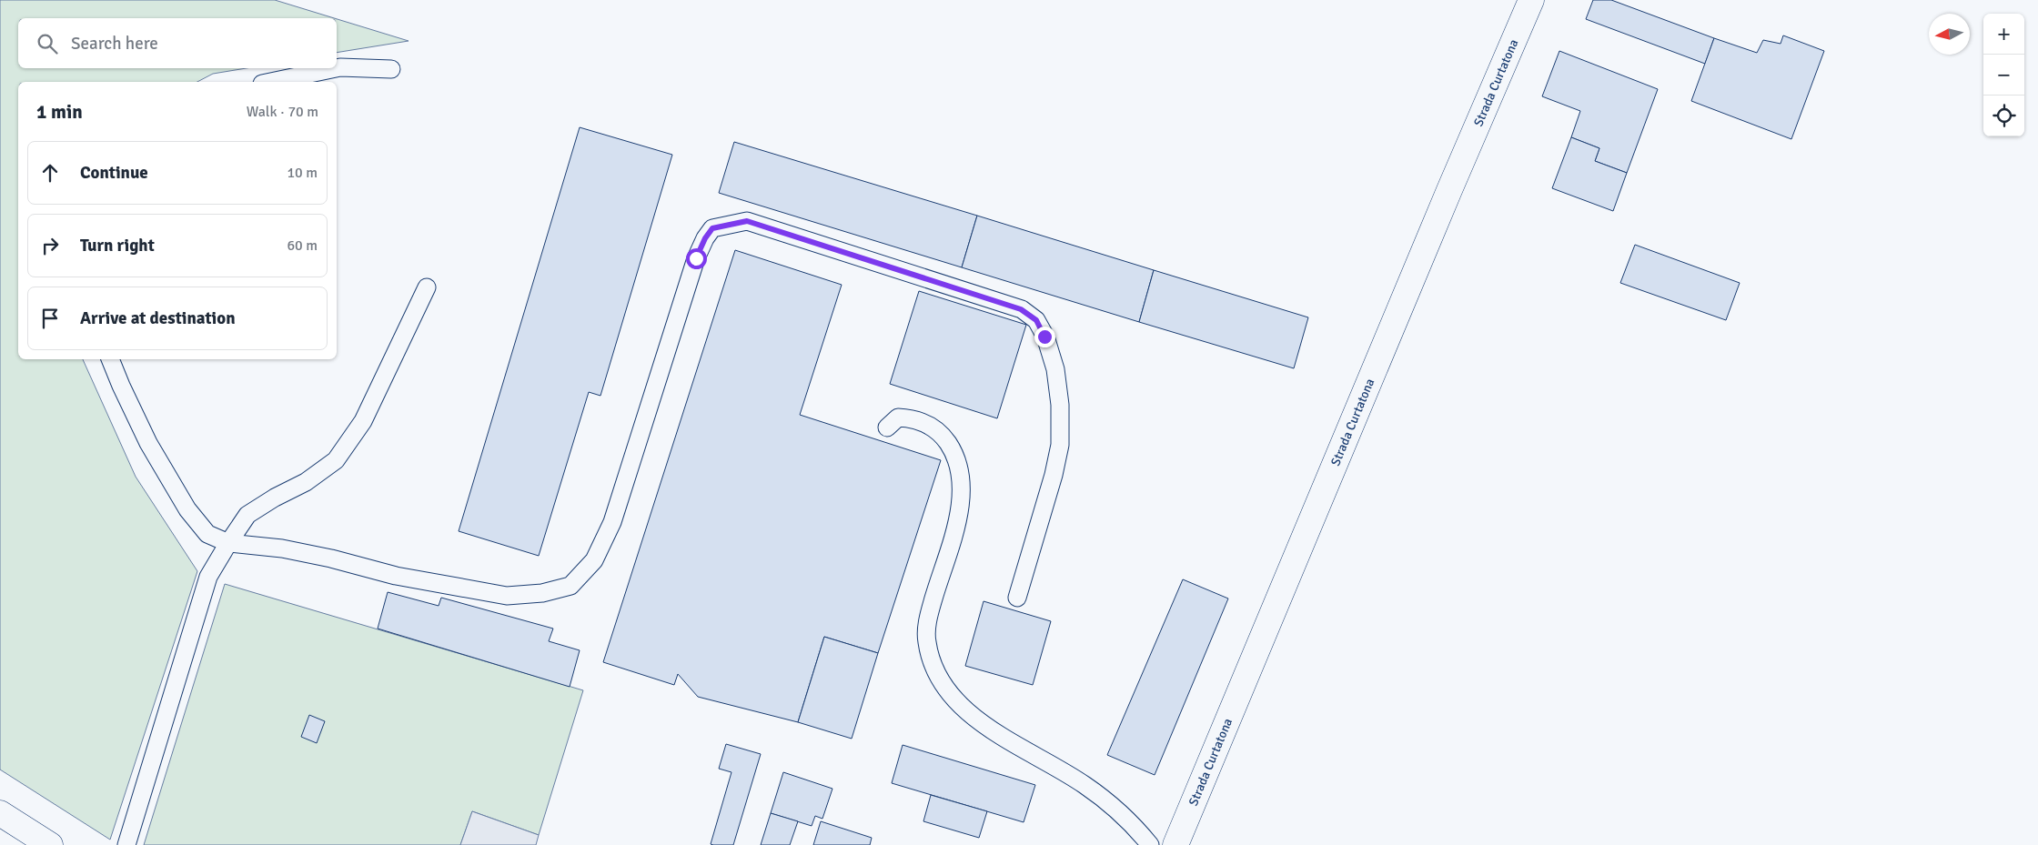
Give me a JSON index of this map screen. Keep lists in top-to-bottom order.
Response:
{
  "streets": {
    "street": ["Strada Curtatona"]
  },
  "north": "left",
  "page": {
    "map_buttons": ["+", "−"],
    "search": "Search here",
    "heading": ["1 min", "Walk · 70 m"],
    "list": [
      ["Continue", "10 m"],
      ["Turn right", "60 m"],
      "Arrive at destination"
    ]
  }
}
